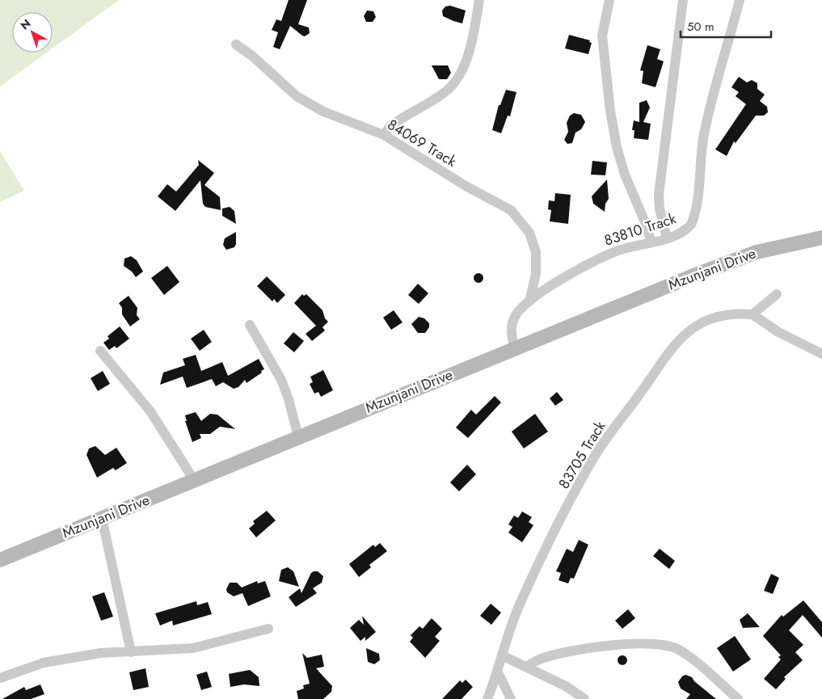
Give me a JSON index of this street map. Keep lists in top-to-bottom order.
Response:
{
  "streets": {
    "main road": ["Mzunjani Drive"],
    "street": ["84069 Track", "83810 Track", "83705 Track"]
  },
  "crossings": [
    ["84069 Track", "83810 Track"],
    ["83810 Track", "Mzunjani Drive"]
  ],
  "scale_bar": "50 m",
  "north": "top left"
}
